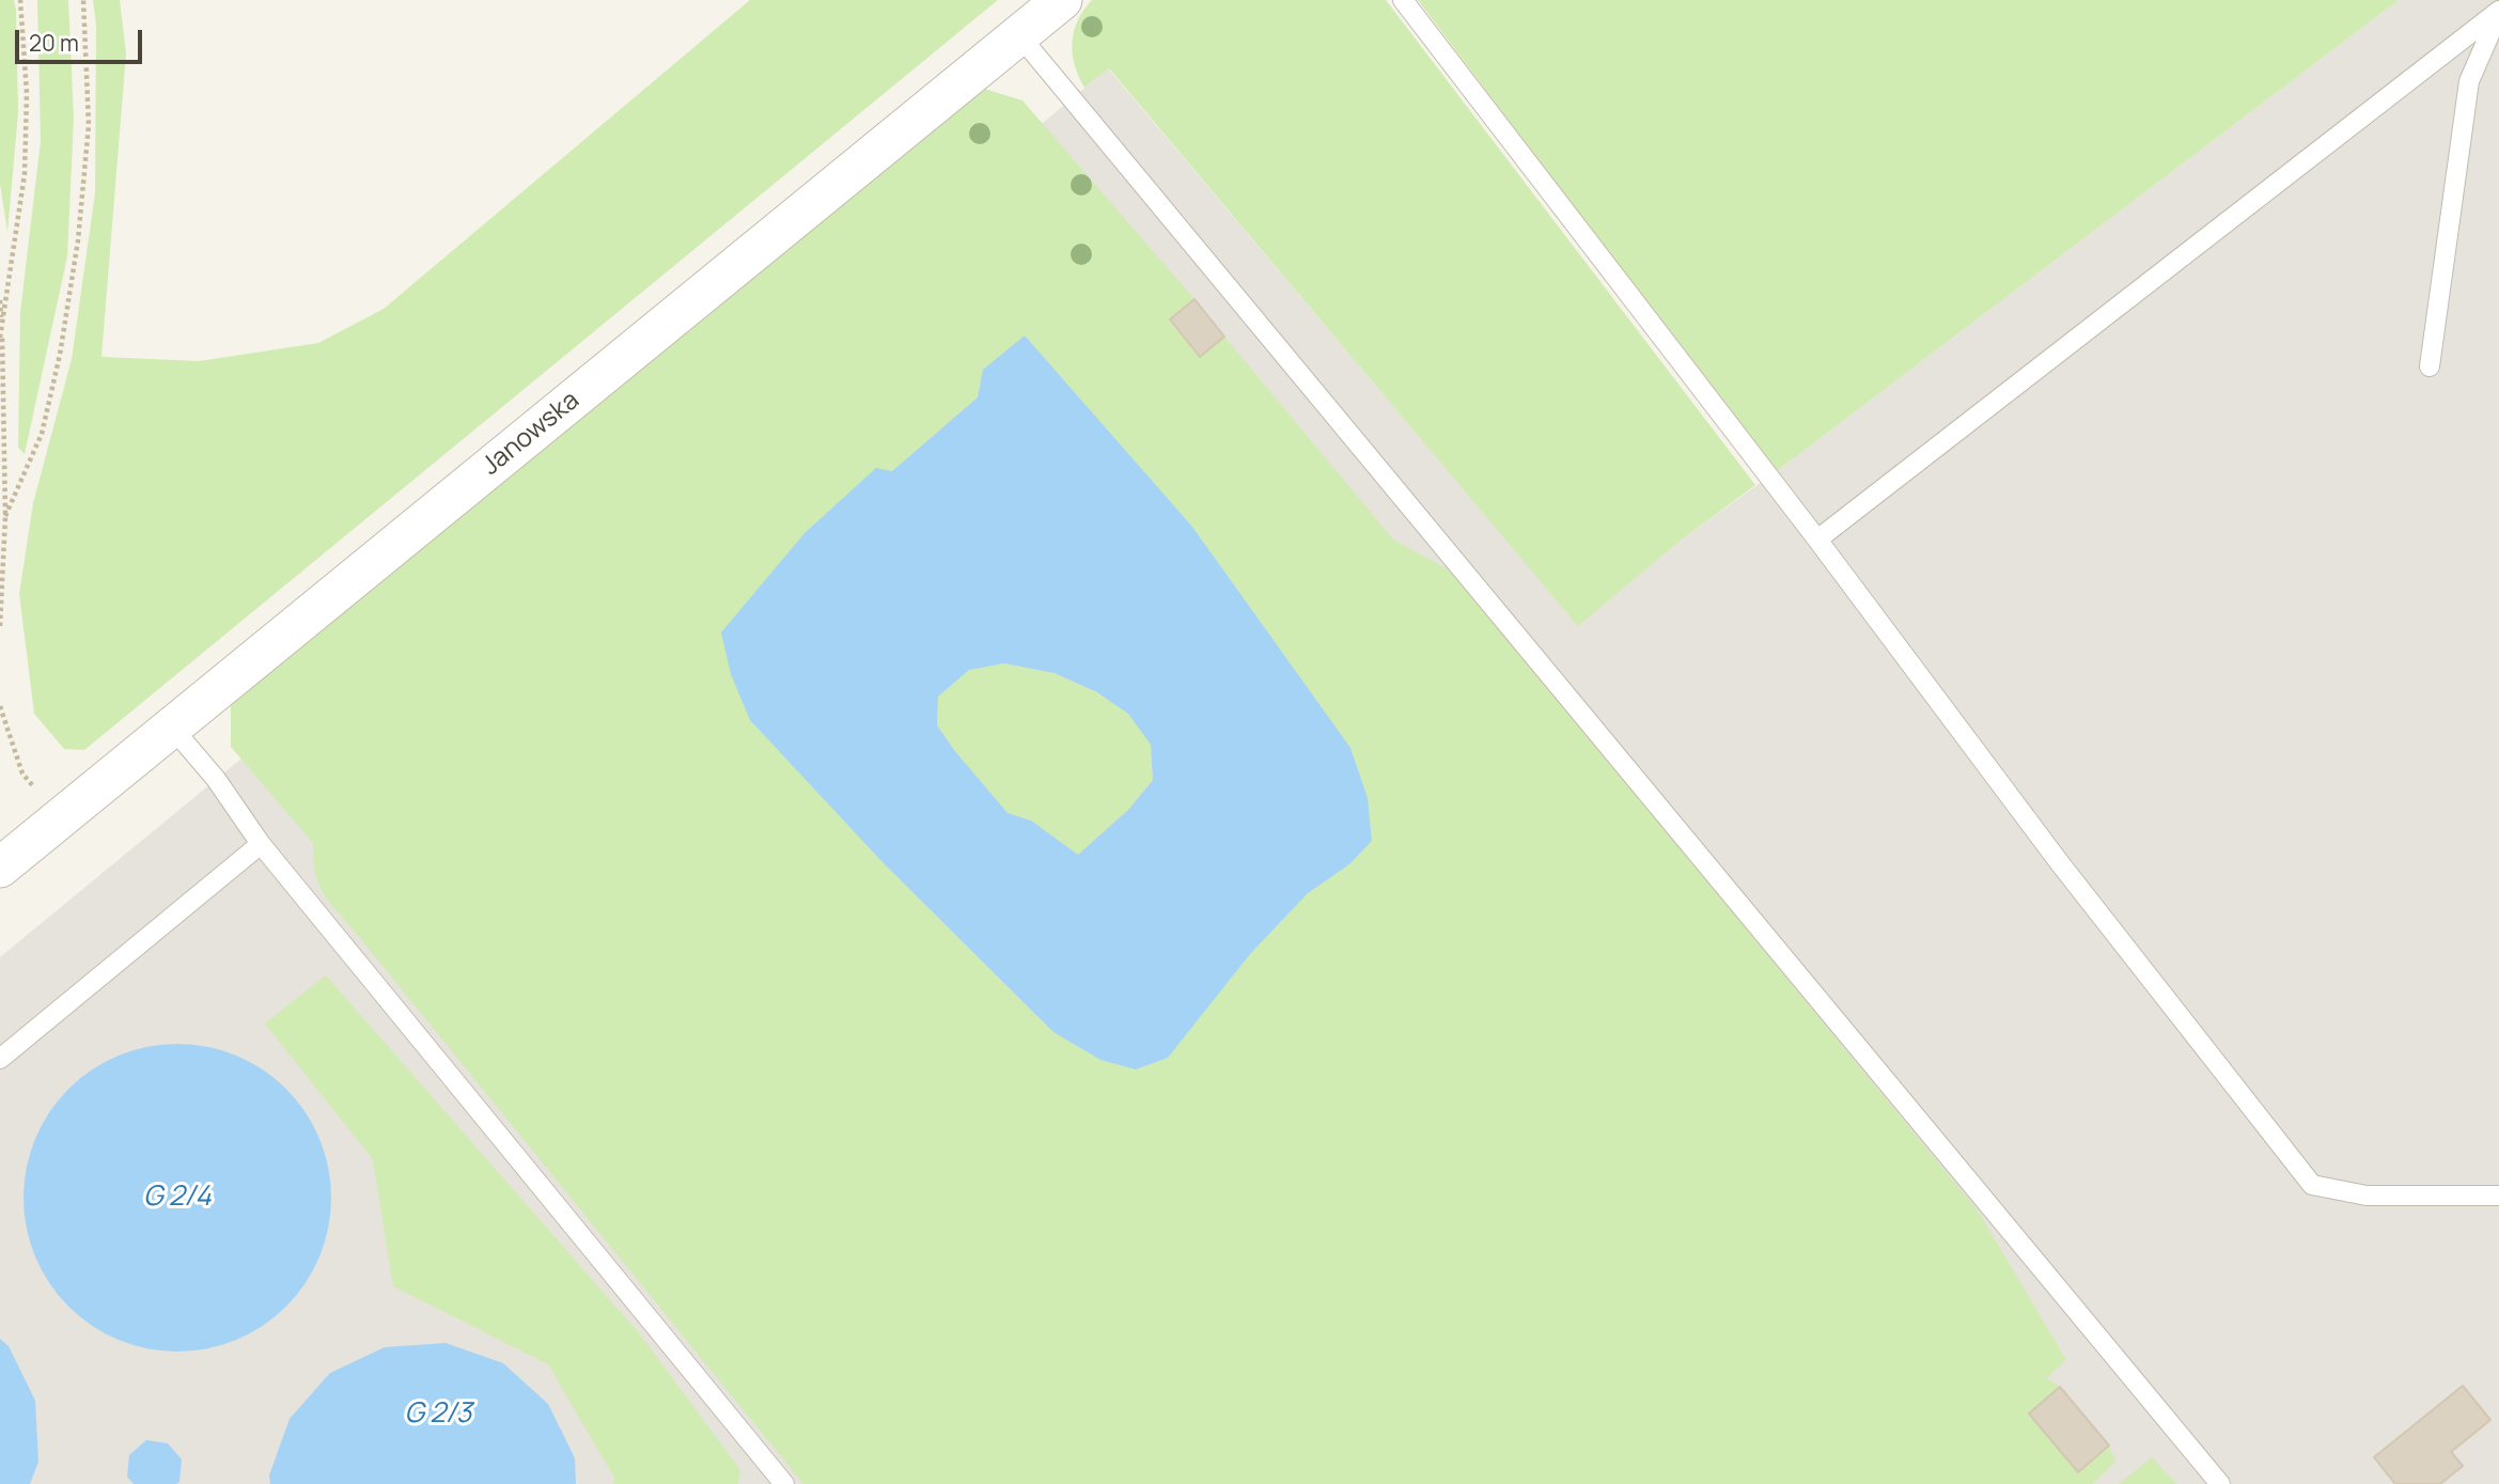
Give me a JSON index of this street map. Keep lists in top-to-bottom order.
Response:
{
  "streets": {
    "street": ["Janowska"]
  },
  "water": ["G 2/4", "G 2/3"],
  "scale_bar": "20 m"
}
